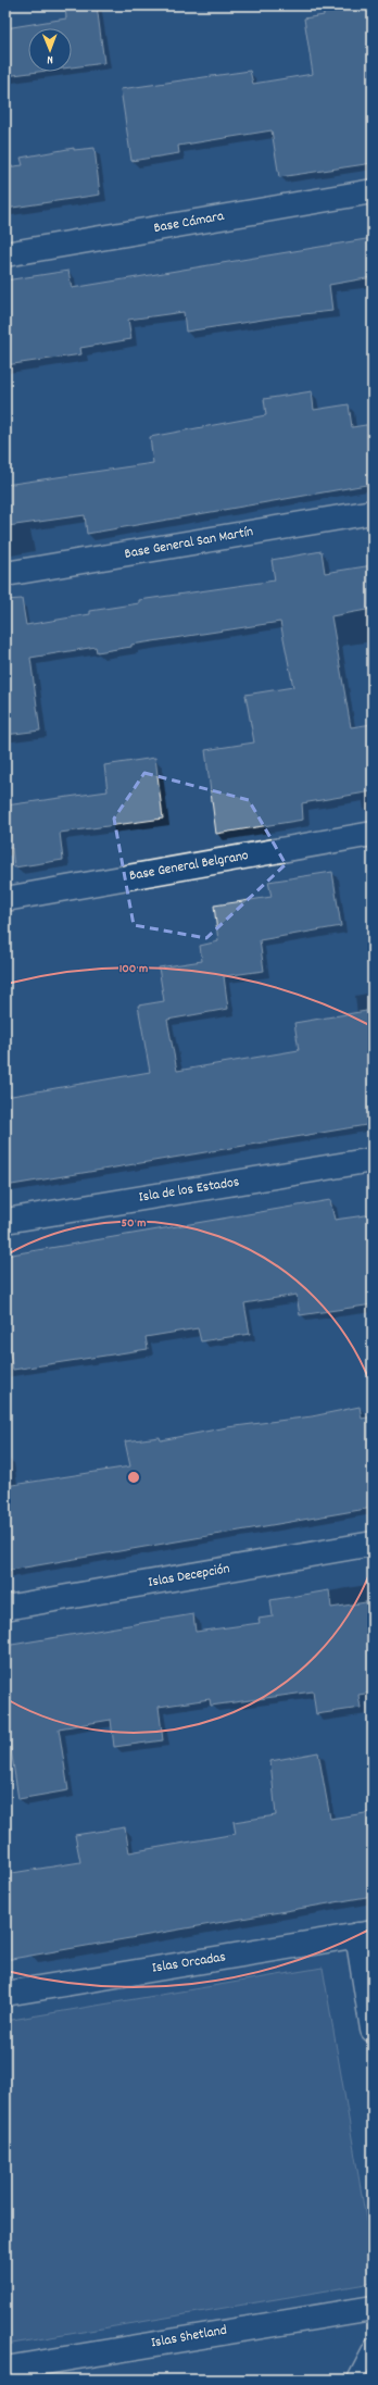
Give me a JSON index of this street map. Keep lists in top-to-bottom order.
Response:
{
  "streets": {
    "street": [
      "Base Cámara",
      "Base General San Martín",
      "Base General Belgrano",
      "Isla de los Estados",
      "Islas Decepción",
      "Islas Orcadas",
      "Islas Shetland"
    ]
  },
  "north": "bottom",
  "rings": ["100 m", "50 m"]
}
